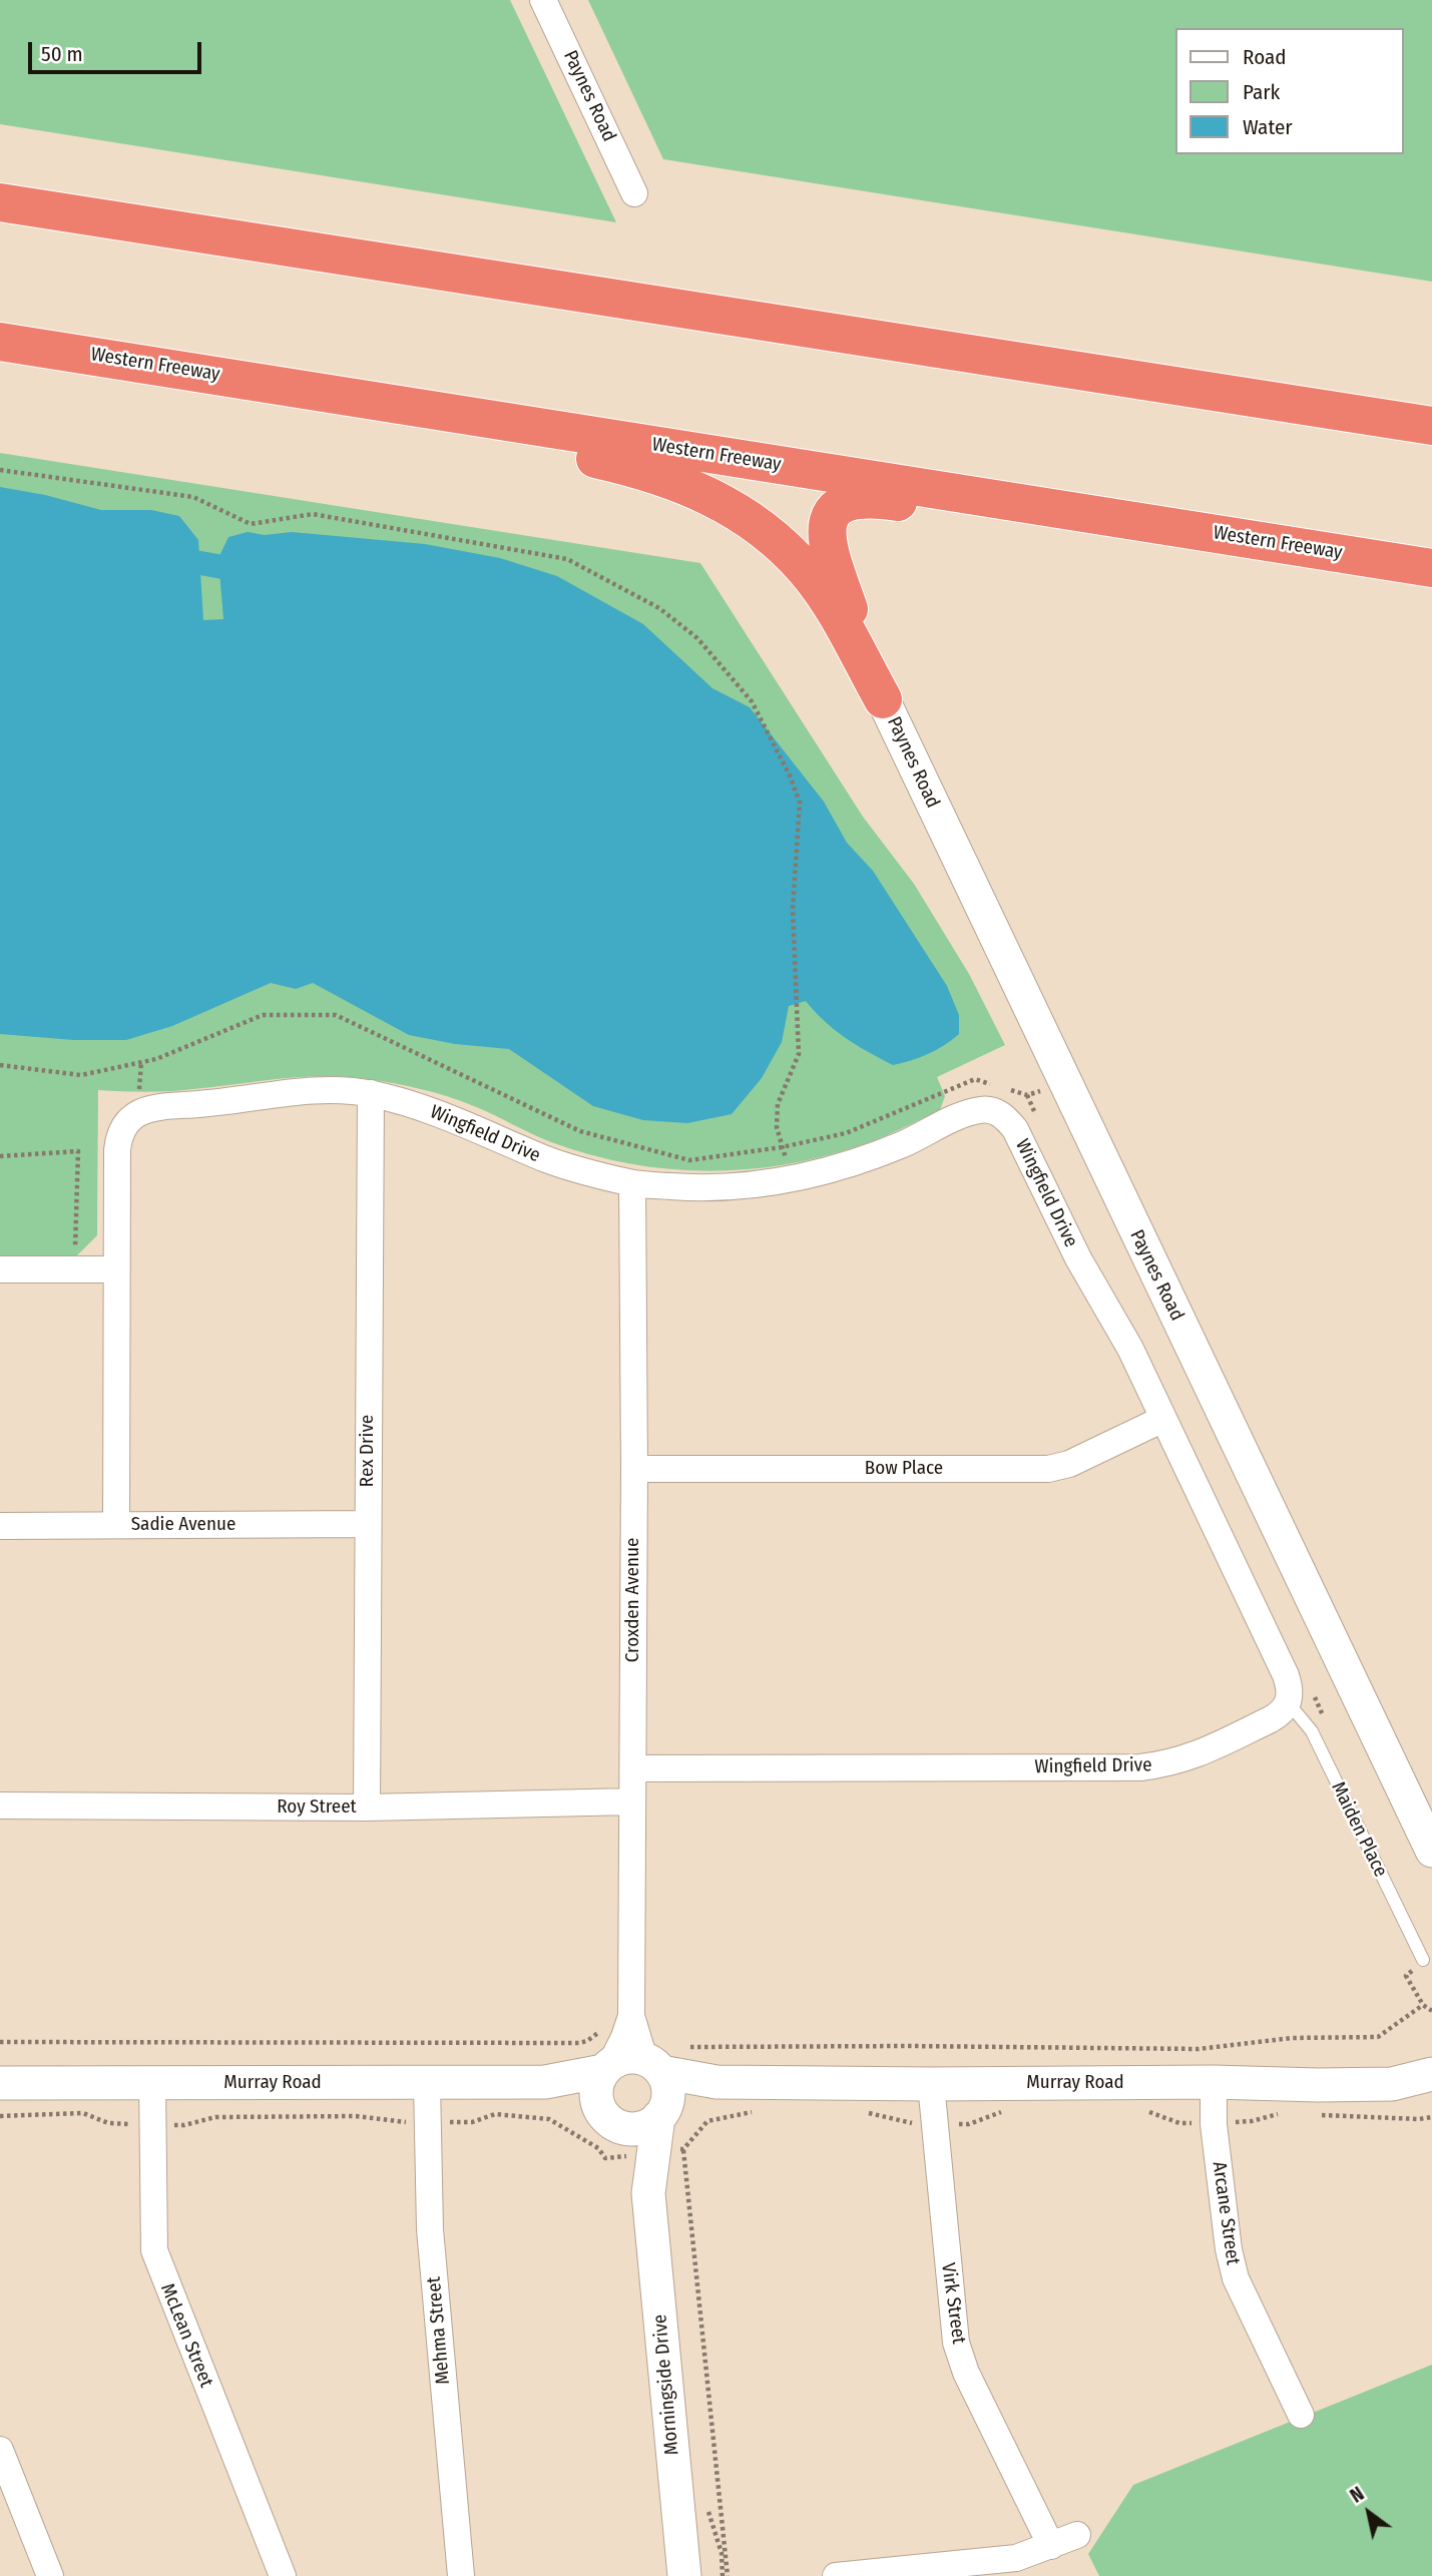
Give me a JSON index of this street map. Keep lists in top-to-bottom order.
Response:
{
  "streets": {
    "highway": ["Western Freeway"],
    "street": [
      "Paynes Road",
      "Wingfield Drive",
      "Rex Drive",
      "Bow Place",
      "Sadie Avenue",
      "Croxden Avenue",
      "Roy Street",
      "Murray Road",
      "Arcane Street",
      "Virk Street",
      "Mehma Street",
      "McLean Street",
      "Morningside Drive"
    ],
    "lane": ["Maiden Place"]
  },
  "crossings": [
    ["Wingfield Drive", "Rex Drive"],
    ["Wingfield Drive", "Bow Place"],
    ["Wingfield Drive", "Sadie Avenue"],
    ["Wingfield Drive", "Croxden Avenue"],
    ["Wingfield Drive", "Maiden Place"],
    ["Rex Drive", "Sadie Avenue"],
    ["Rex Drive", "Roy Street"],
    ["Bow Place", "Croxden Avenue"],
    ["Croxden Avenue", "Roy Street"],
    ["Croxden Avenue", "Murray Road"],
    ["Croxden Avenue", "Morningside Drive"],
    ["Murray Road", "Arcane Street"],
    ["Murray Road", "Virk Street"],
    ["Murray Road", "Mehma Street"],
    ["Murray Road", "McLean Street"],
    ["Murray Road", "Morningside Drive"]
  ],
  "legend": ["Road", "Park", "Water"],
  "scale_bar": "50 m",
  "north": "top left"
}
